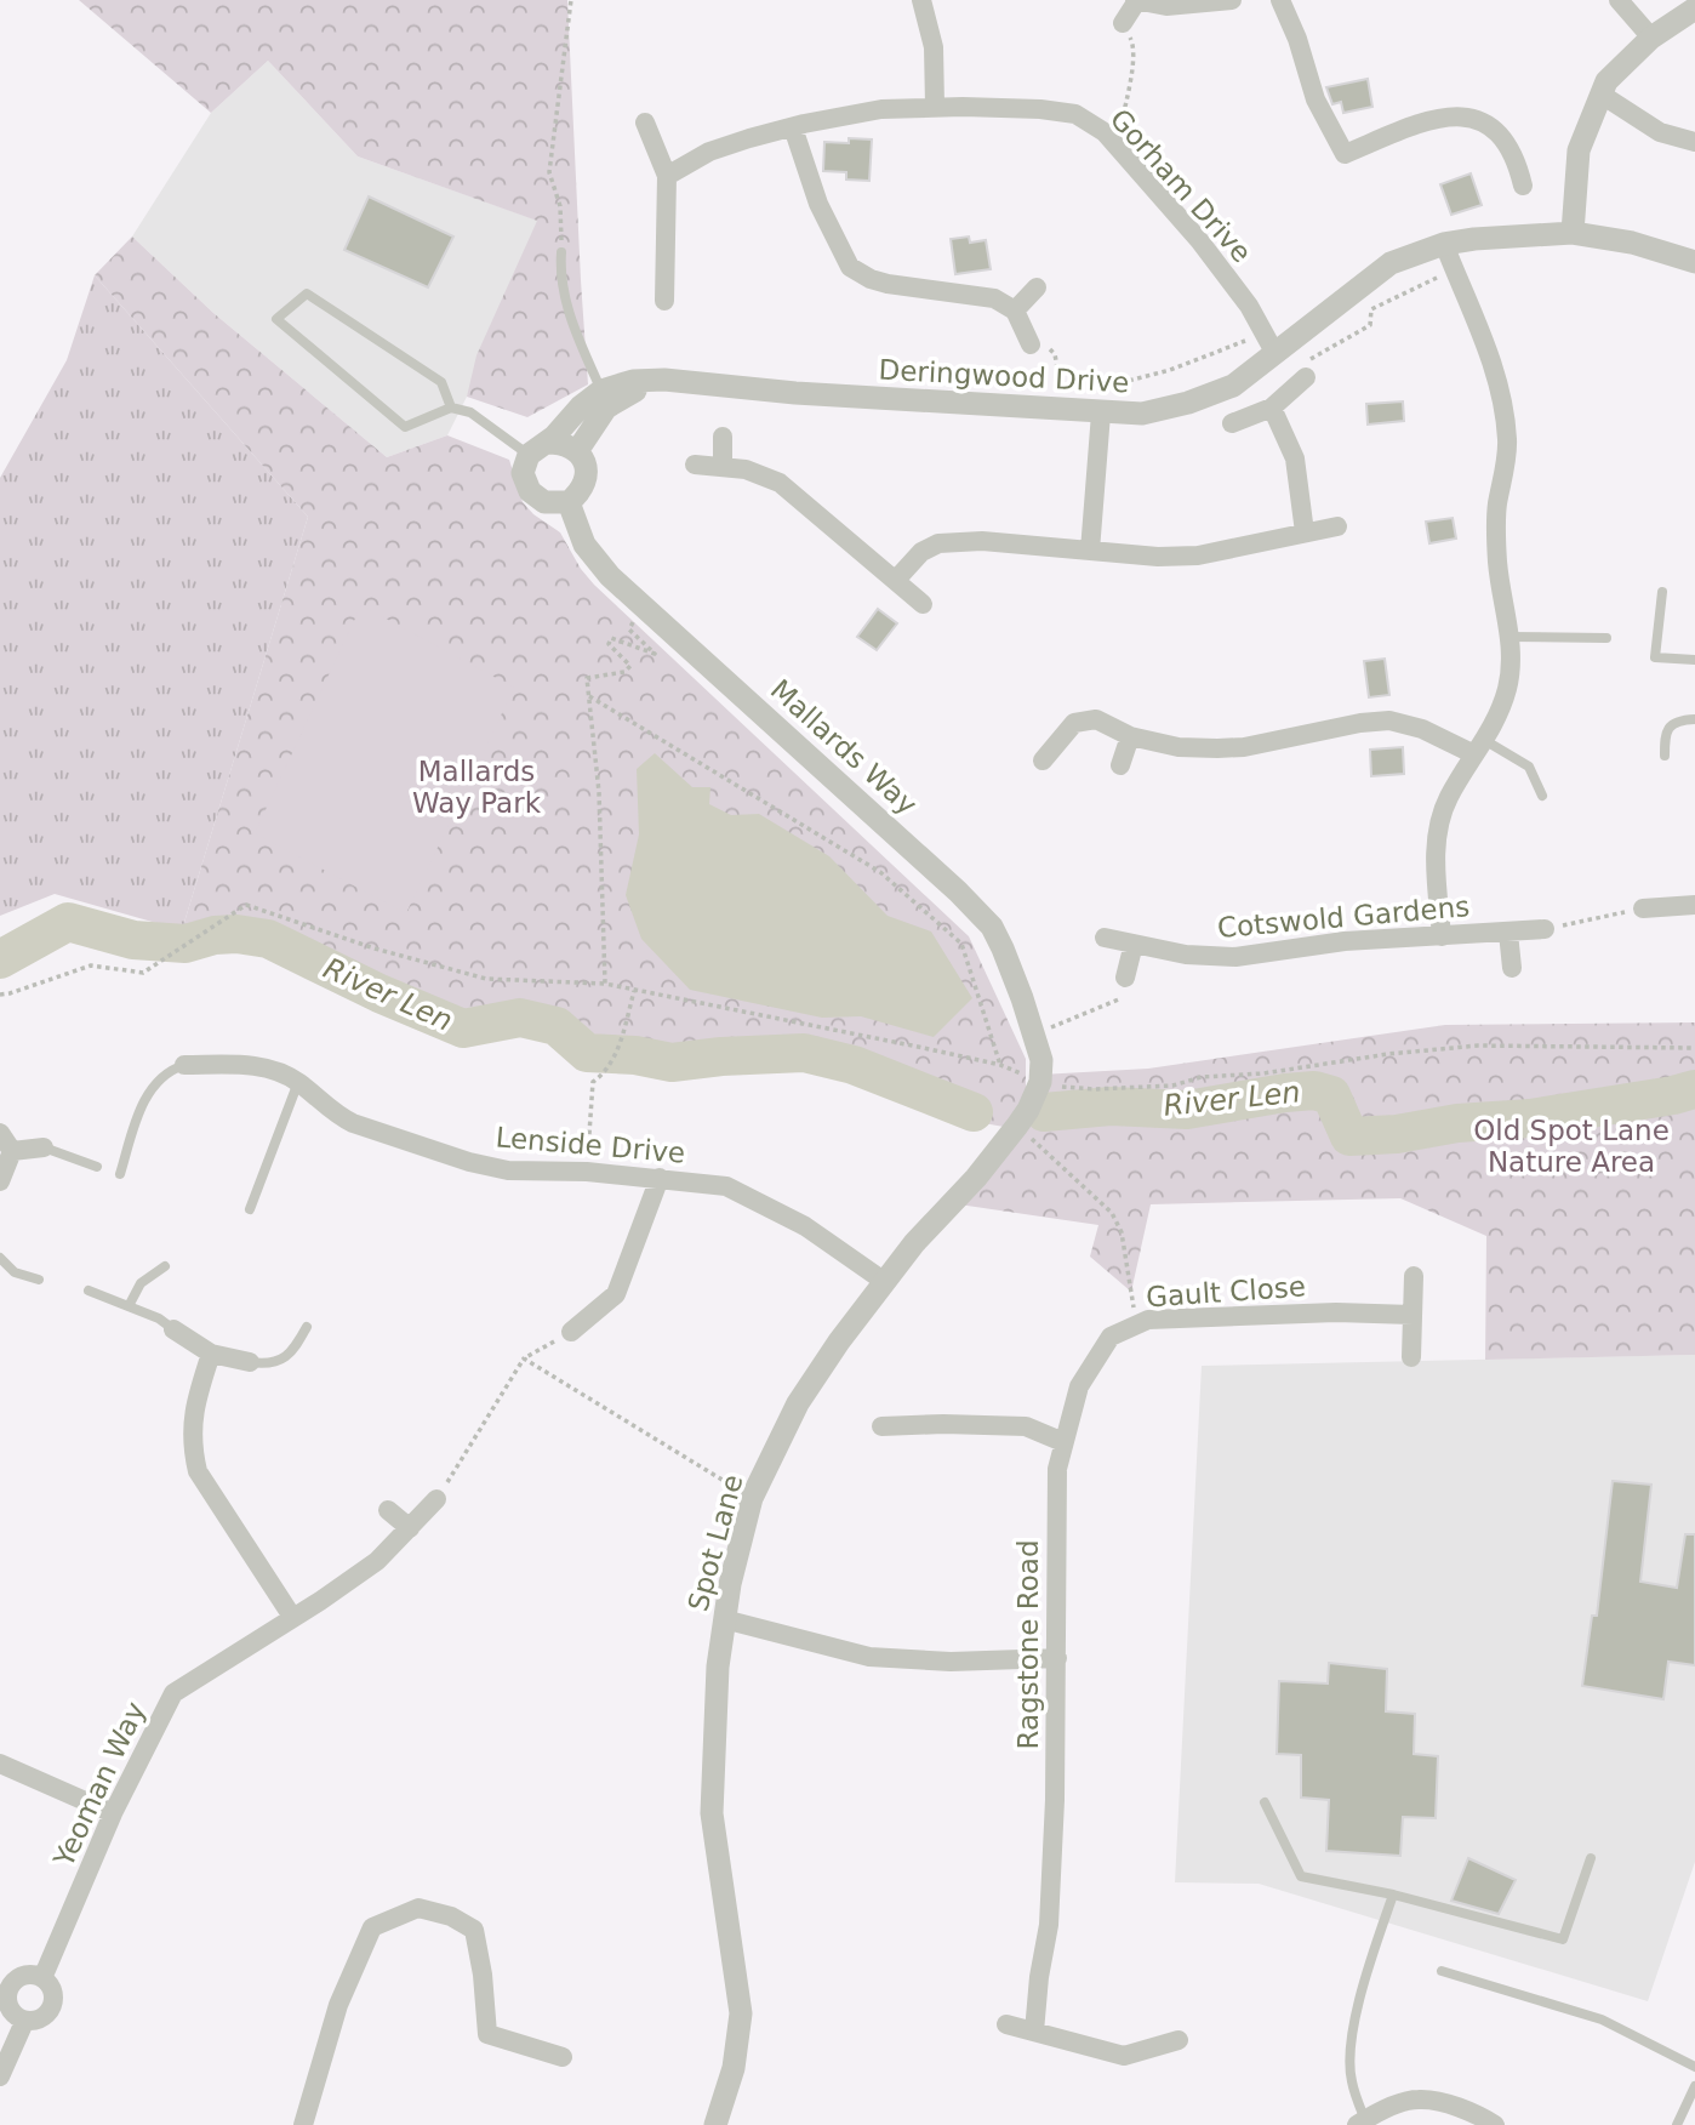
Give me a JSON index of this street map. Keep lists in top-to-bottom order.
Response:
{
  "streets": {
    "street": [
      "Gorham Drive",
      "Deringwood Drive",
      "Mallards Way",
      "Cotswold Gardens",
      "Lenside Drive",
      "Gault Close",
      "Spot Lane",
      "Ragstone Road",
      "Yeoman Way"
    ]
  },
  "crossings": [
    ["Gorham Drive", "Deringwood Drive"],
    ["Deringwood Drive", "Mallards Way"],
    ["Mallards Way", "Spot Lane"],
    ["Lenside Drive", "Spot Lane"],
    ["Gault Close", "Ragstone Road"]
  ],
  "water": ["River Len"],
  "parks": ["Mallards Way Park", "Old Spot Lane Nature Area"]
}
